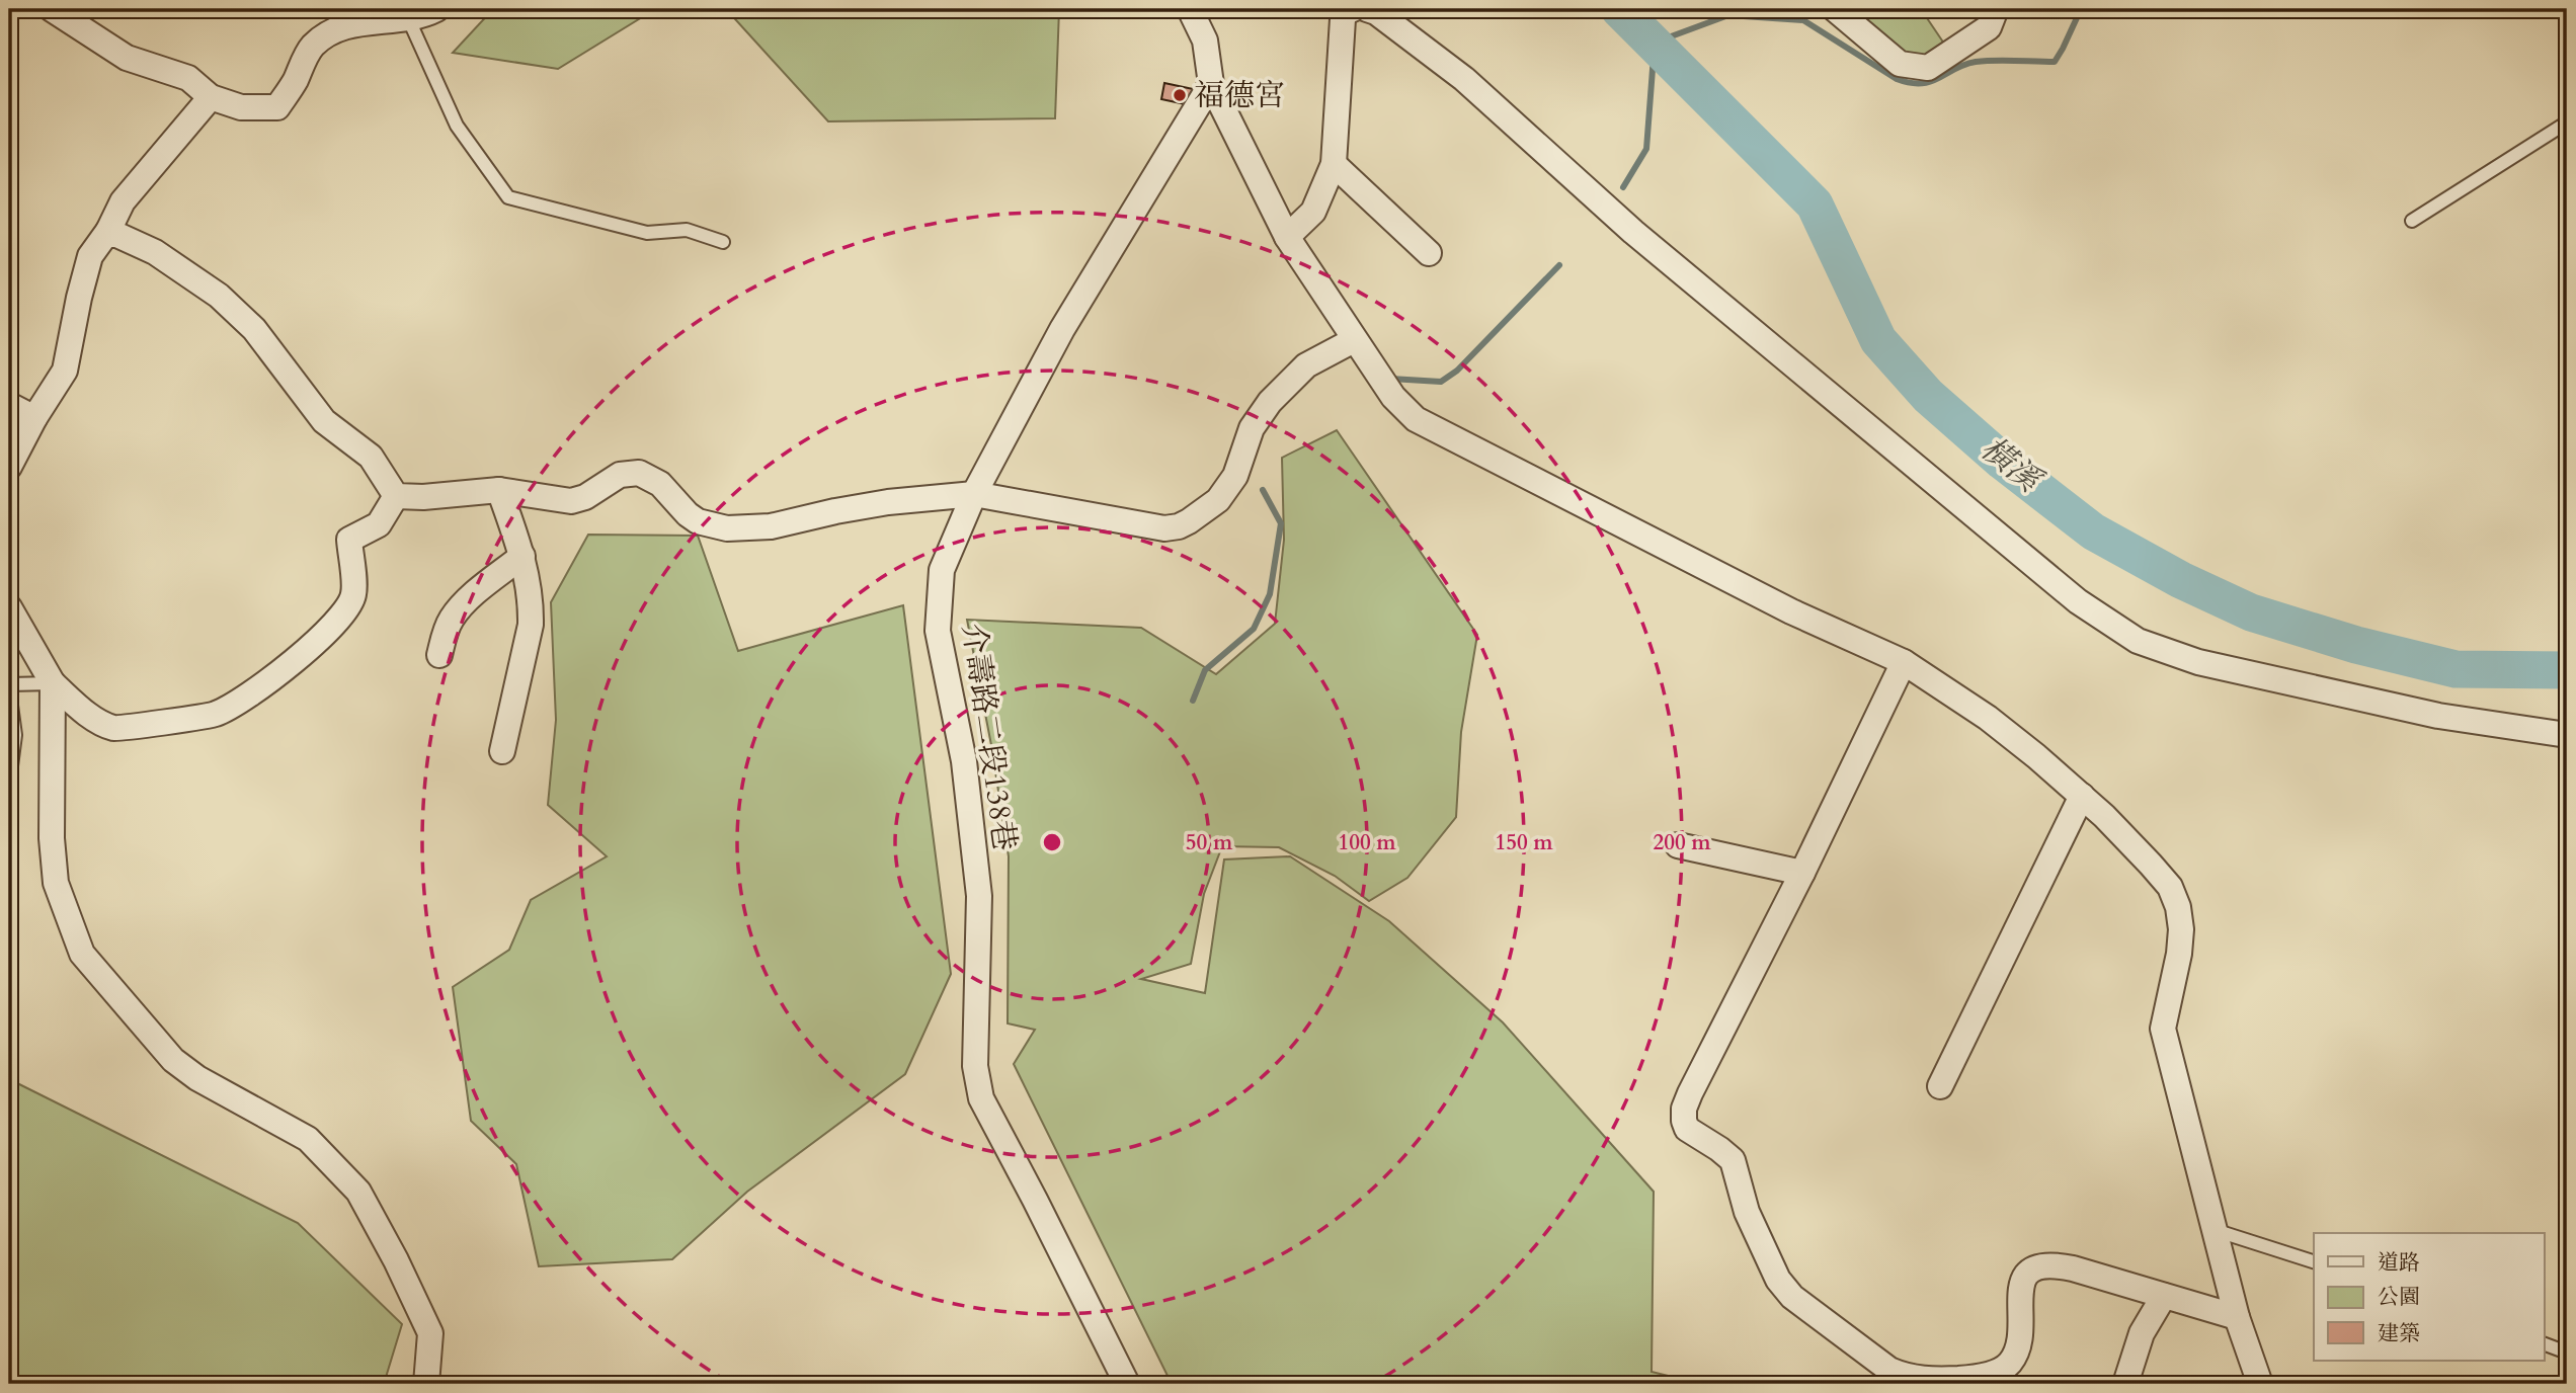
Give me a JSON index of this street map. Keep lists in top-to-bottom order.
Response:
{
  "streets": {
    "street": ["介壽路二段138巷"]
  },
  "water": ["橫溪"],
  "places": ["福德宮"],
  "legend": ["道路", "公園", "建築"],
  "rings": [
    "50 m",
    "100 m",
    "150 m",
    "200 m"
  ]
}
